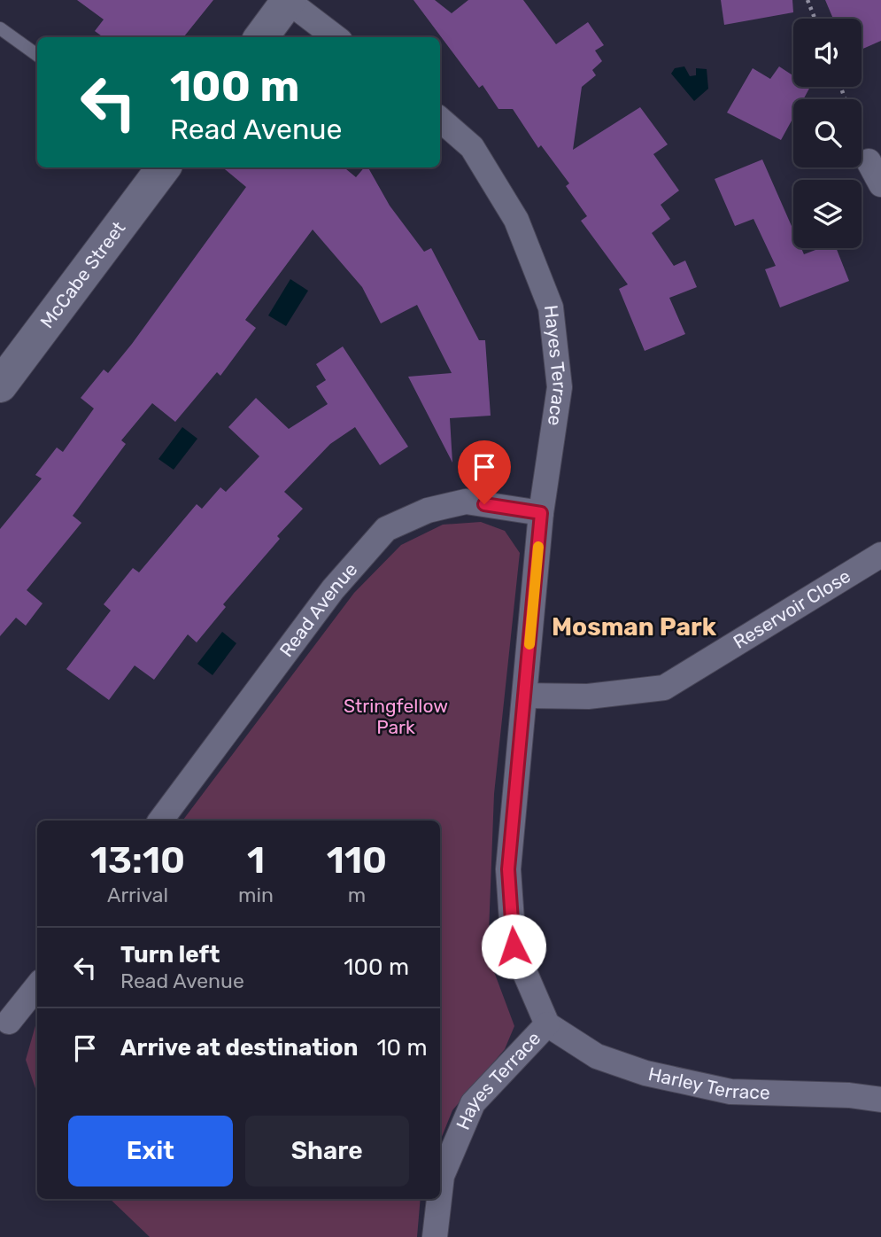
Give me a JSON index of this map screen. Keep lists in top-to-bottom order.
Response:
{
  "streets": {
    "street": [
      "McCabe Street",
      "Hayes Terrace",
      "Reservoir Close",
      "Read Avenue",
      "Harley Terrace"
    ]
  },
  "crossings": [
    ["Hayes Terrace", "Reservoir Close"],
    ["Hayes Terrace", "Read Avenue"],
    ["Hayes Terrace", "Harley Terrace"]
  ],
  "districts": ["Mosman Park"],
  "parks": ["Stringfellow Park"],
  "page": {
    "turn": ["100 m", "Read Avenue"],
    "eta": [
      "13:10",
      "Arrival",
      "1",
      "min",
      "110",
      "m"
    ],
    "list": [
      {
        "name": "Turn left",
        "note": "Read Avenue",
        "value": "100 m"
      },
      {
        "name": "Arrive at destination",
        "value": "10 m"
      }
    ],
    "buttons": ["Exit", "Share"]
  }
}
